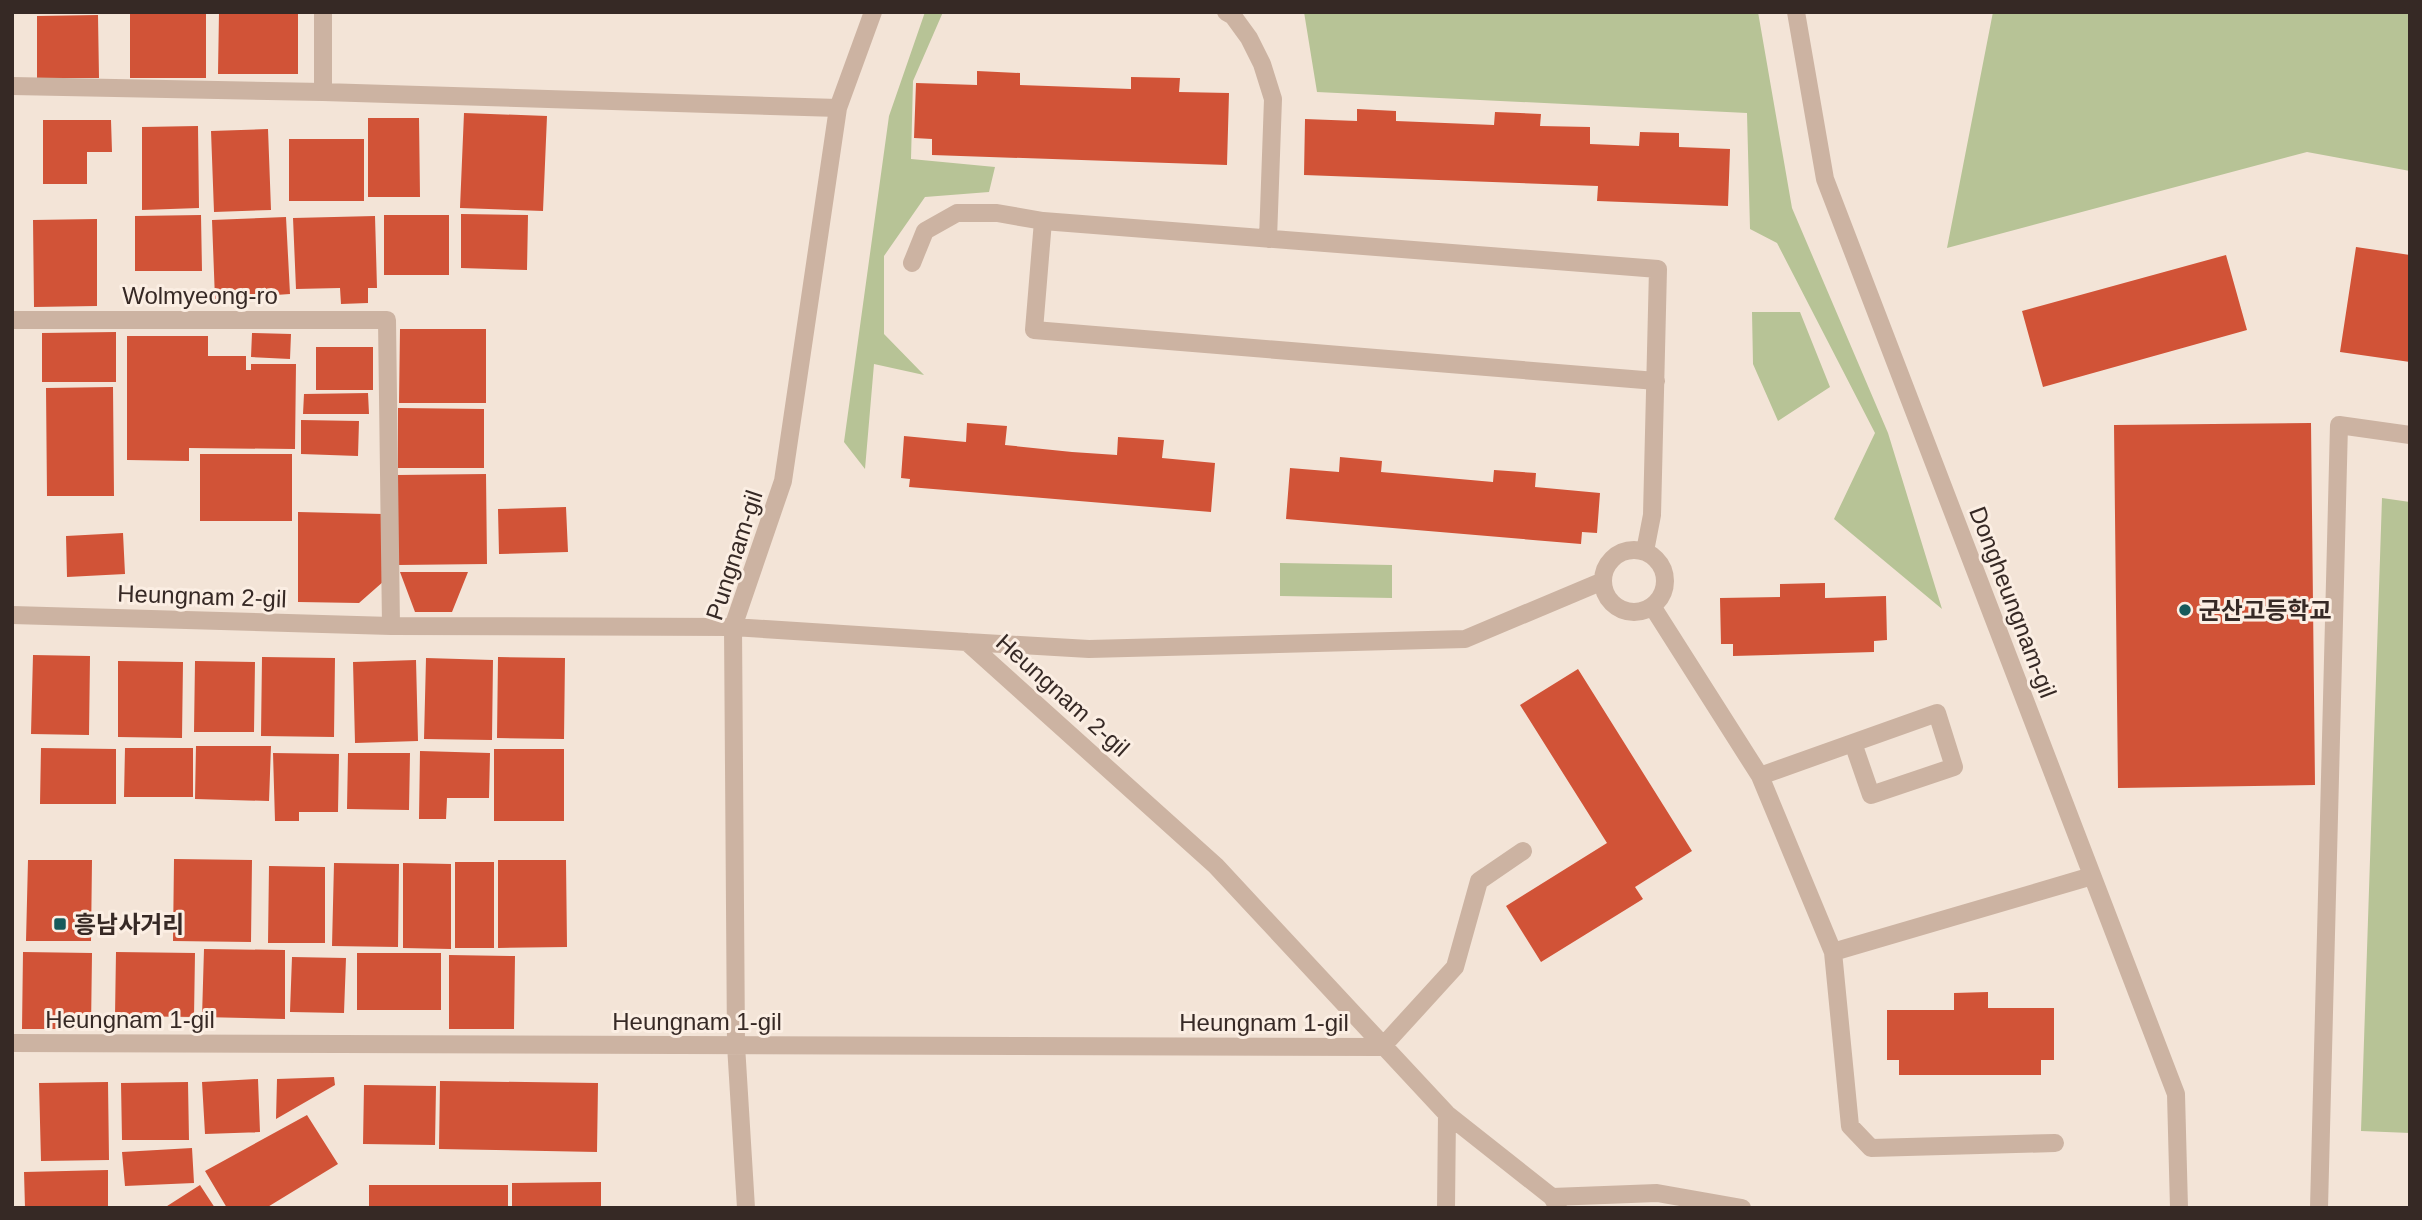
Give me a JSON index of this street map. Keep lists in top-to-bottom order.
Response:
{
  "streets": {
    "street": [
      "Wolmyeong-ro",
      "Pungnam-gil",
      "Heungnam 2-gil",
      "Dongheungnam-gil",
      "Heungnam 1-gil"
    ]
  },
  "crossings": [
    ["Wolmyeong-ro", "Heungnam 2-gil"],
    ["Pungnam-gil", "Heungnam 2-gil"],
    ["Pungnam-gil", "Heungnam 1-gil"],
    ["Heungnam 2-gil", "Heungnam 1-gil"]
  ],
  "places": {
    "other": ["군산고등학교"],
    "transit": ["흥남사거리"]
  }
}
